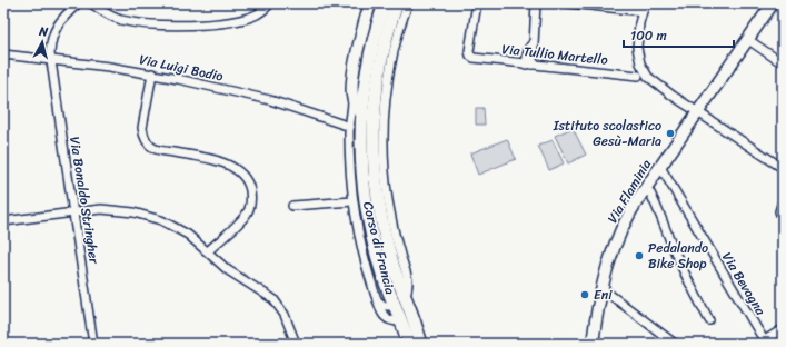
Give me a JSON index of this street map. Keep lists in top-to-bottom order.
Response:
{
  "streets": {
    "main road": ["Corso di Francia"],
    "street": [
      "Via Tullio Martello",
      "Via Luigi Bodio",
      "Via Flaminia",
      "Via Bonaldo Stringher",
      "Via Bevagna"
    ]
  },
  "crossings": [
    ["Via Luigi Bodio", "Via Bonaldo Stringher"],
    ["Via Luigi Bodio", "Corso di Francia"],
    ["Via Flaminia", "Via Bevagna"]
  ],
  "places": ["Istituto scolastico Gesù-Maria", "Pedalando Bike Shop", "Eni"],
  "scale_bar": "100 m",
  "north": "top"
}
